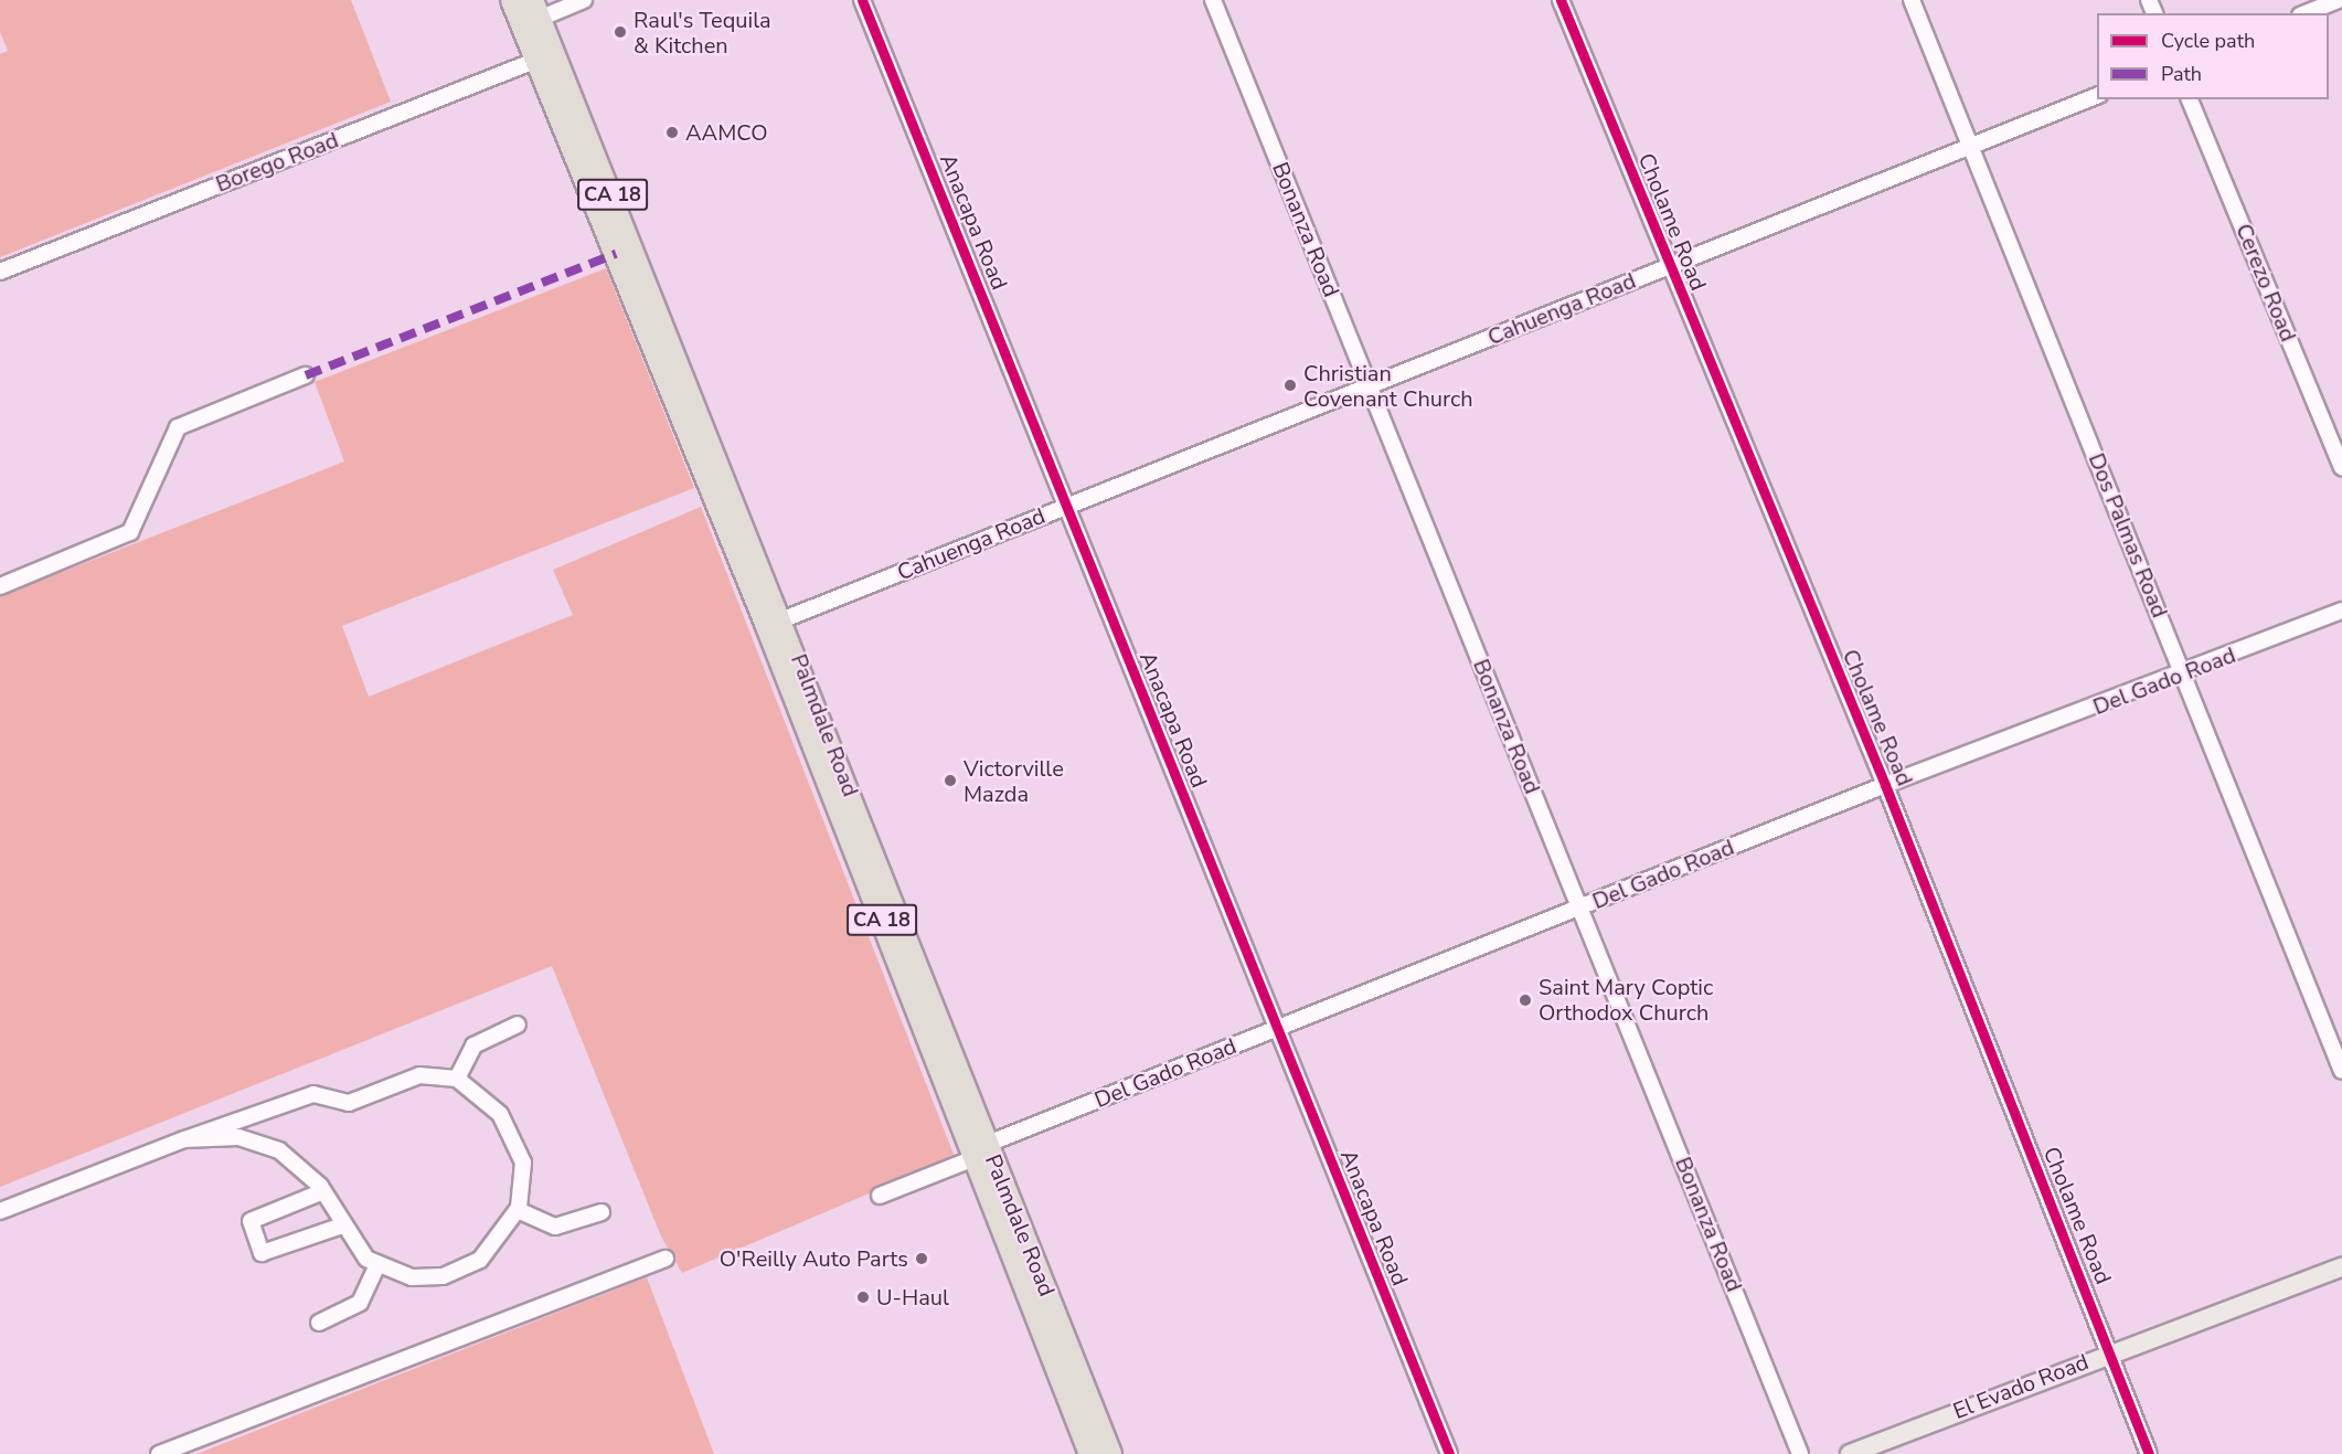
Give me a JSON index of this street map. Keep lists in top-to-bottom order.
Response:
{
  "streets": {
    "highway": ["CA 18", "Palmdale Road"],
    "main road": ["El Evado Road"],
    "street": [
      "Borego Road",
      "Anacapa Road",
      "Cholame Road",
      "Bonanza Road",
      "Cerezo Road",
      "Cahuenga Road",
      "Dos Palmas Road",
      "Del Gado Road"
    ]
  },
  "crossings": [
    ["Borego Road", "Palmdale Road"],
    ["Anacapa Road", "Cahuenga Road"],
    ["Anacapa Road", "Del Gado Road"],
    ["Cholame Road", "Cahuenga Road"],
    ["Cholame Road", "Del Gado Road"],
    ["Cholame Road", "El Evado Road"],
    ["Bonanza Road", "Cahuenga Road"],
    ["Bonanza Road", "Del Gado Road"],
    ["Cahuenga Road", "Dos Palmas Road"],
    ["Cahuenga Road", "Palmdale Road"],
    ["Dos Palmas Road", "Del Gado Road"],
    ["Del Gado Road", "Palmdale Road"]
  ],
  "places": [
    "Raul's Tequila & Kitchen",
    "AAMCO",
    "Christian Covenant Church",
    "Victorville Mazda",
    "Saint Mary Coptic Orthodox Church",
    "O'Reilly Auto Parts",
    "U-Haul"
  ],
  "legend": ["Cycle path", "Path"]
}
